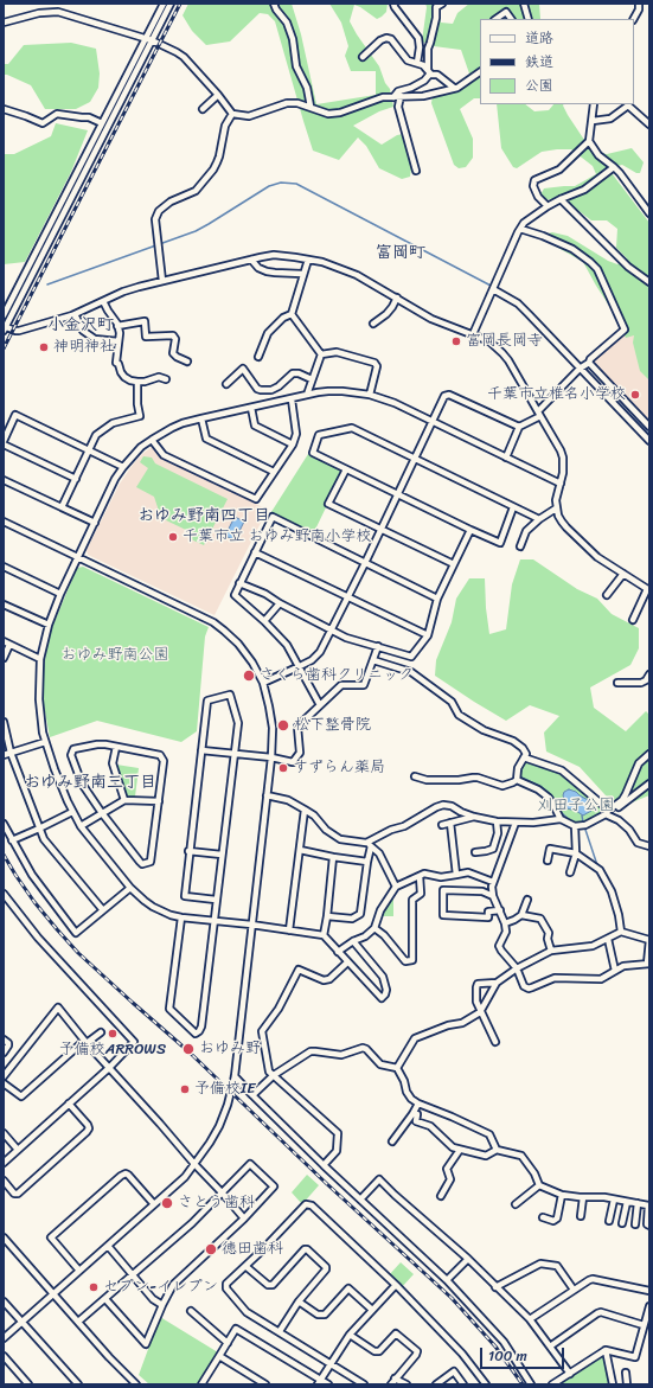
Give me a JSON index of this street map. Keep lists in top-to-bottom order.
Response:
{
  "districts": [
    "富岡町",
    "小金沢町",
    "おゆみ野南四丁目",
    "おゆみ野南三丁目"
  ],
  "parks": ["おゆみ野南公園", "刈田子公園"],
  "places": [
    "富岡長岡寺",
    "神明神社",
    "千葉市立椎名小学校",
    "千葉市立 おゆみ野南小学校",
    "さくら歯科クリニック",
    "松下整骨院",
    "すずらん薬局",
    "予備校ARROWS",
    "おゆみ野",
    "予備校IE",
    "さとう歯科",
    "徳田歯科",
    "セブン-イレブン"
  ],
  "legend": ["道路", "鉄道", "公園"],
  "scale_bar": "100 m"
}
